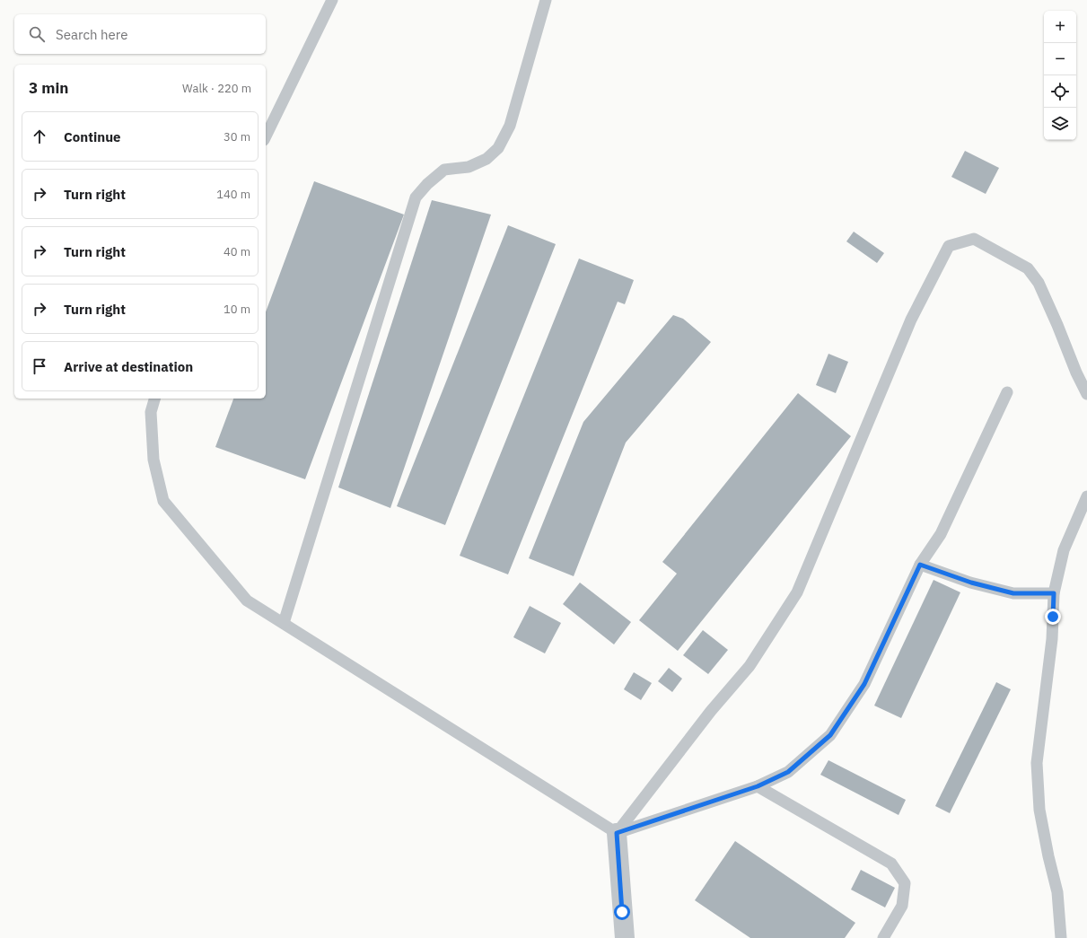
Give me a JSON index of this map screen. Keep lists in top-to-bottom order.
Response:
{
  "page": {
    "map_buttons": ["+", "−"],
    "search": "Search here",
    "heading": ["3 min", "Walk · 220 m"],
    "list": [
      ["Continue", "30 m"],
      ["Turn right", "140 m"],
      ["Turn right", "40 m"],
      ["Turn right", "10 m"],
      "Arrive at destination"
    ]
  }
}
